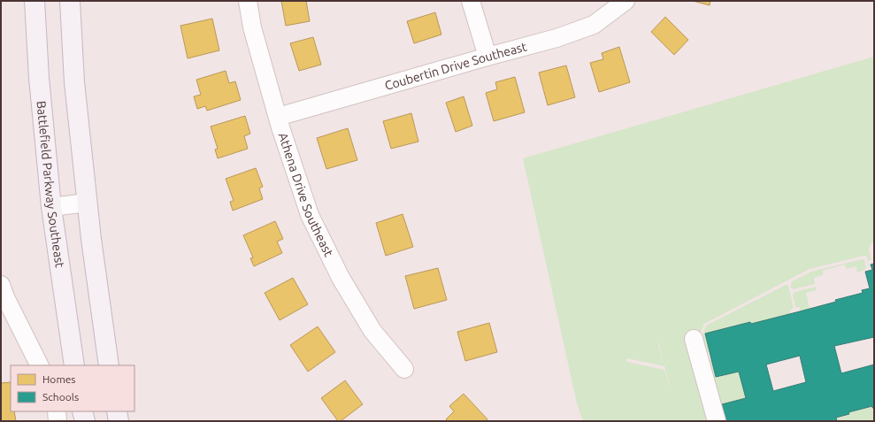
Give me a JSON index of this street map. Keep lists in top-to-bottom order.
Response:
{
  "streets": {
    "main road": ["Battlefield Parkway Southeast"],
    "street": ["Coubertin Drive Southeast", "Athena Drive Southeast"]
  },
  "crossings": [
    ["Coubertin Drive Southeast", "Athena Drive Southeast"]
  ],
  "legend": ["Homes", "Schools"]
}
